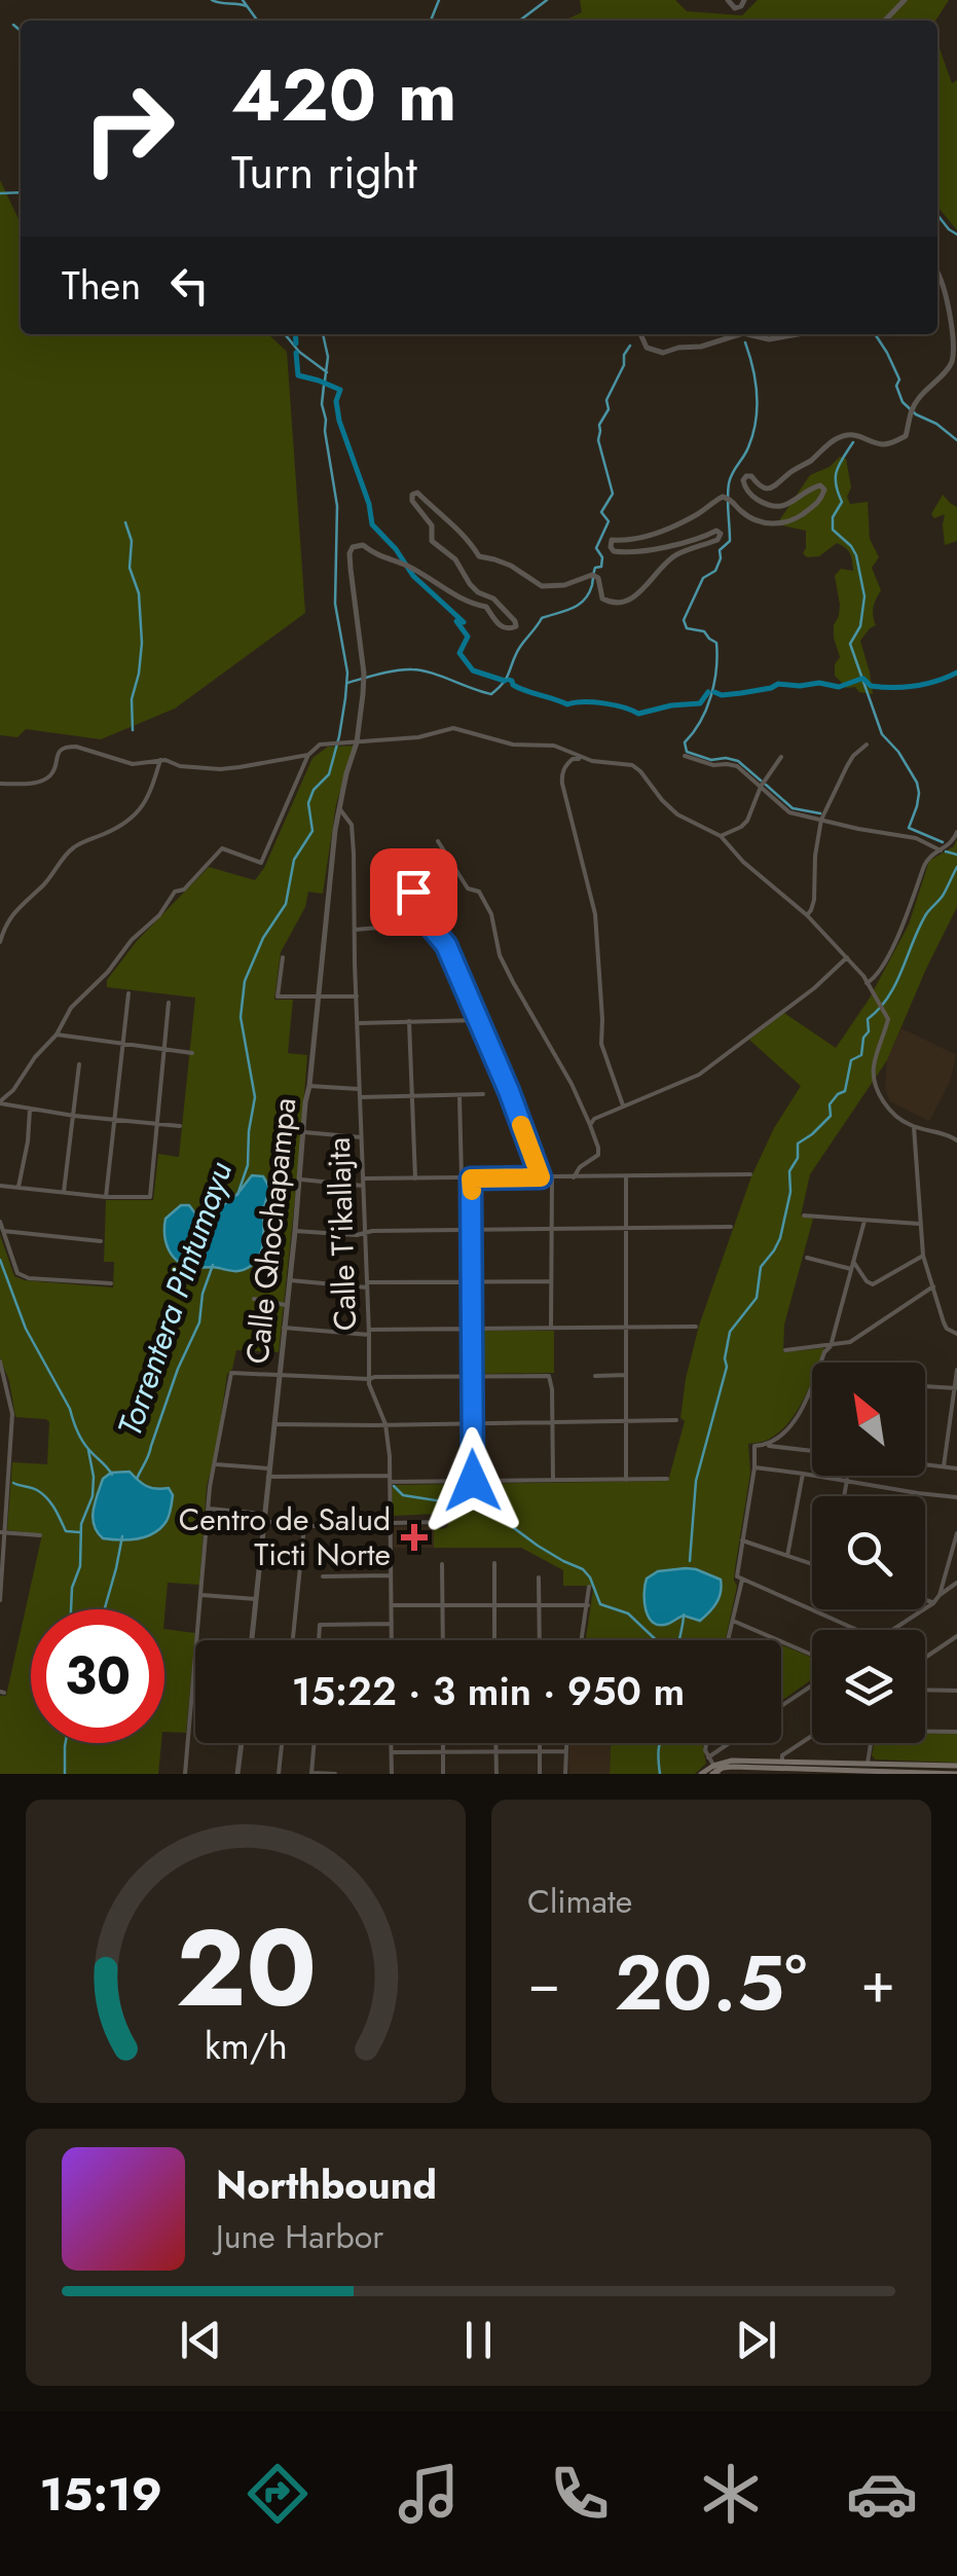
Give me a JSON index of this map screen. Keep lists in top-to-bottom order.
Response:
{
  "streets": {
    "street": ["Calle Qhochapampa", "Calle T'ikallajta"]
  },
  "crossings": [
    ["Calle Qhochapampa", "Calle T'ikallajta"]
  ],
  "water": ["Torrentera Pintumayu"],
  "places": {
    "health": ["Centro de Salud Ticti Norte"]
  },
  "north": "top left",
  "page": {
    "turn": ["420 m", "Turn right"],
    "then": "Then",
    "limit": "30",
    "trip": "15:22 · 3 min · 950 m",
    "tile": "Climate",
    "heat": ["−", "20.5°", "+"],
    "song": ["Northbound", "June Harbor"],
    "tabs": "15:19",
    "gauge": ["20", "km/h"]
  }
}
